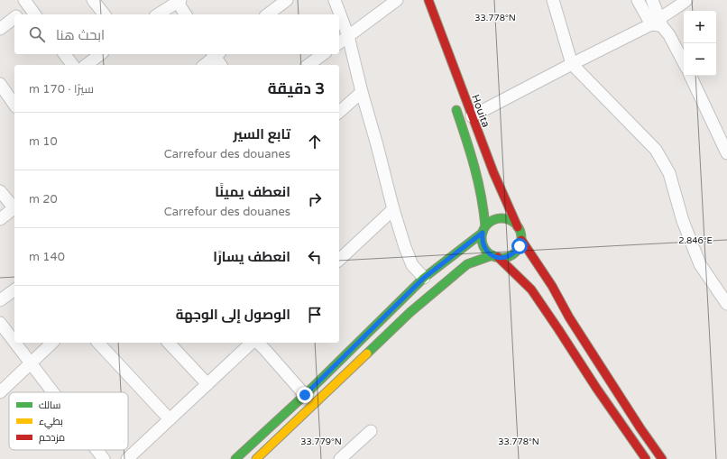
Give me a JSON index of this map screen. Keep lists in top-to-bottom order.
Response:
{
  "streets": {
    "main road": ["Houita"]
  },
  "legend": ["سالك", "بطيء", "مزدحم"],
  "page": {
    "map_buttons": ["+", "−"],
    "search": "ابحث هنا",
    "heading": ["3 دقيقة", "سيرًا · 170 m"],
    "list": [
      ["تابع السير", "Carrefour des douanes", "10 m"],
      ["انعطف يمينًا", "Carrefour des douanes", "20 m"],
      ["انعطف يسارًا", "140 m"],
      "الوصول إلى الوجهة"
    ]
  },
  "coordinates": ["33.778°N", "2.846°E", "33.779°N"]
}
